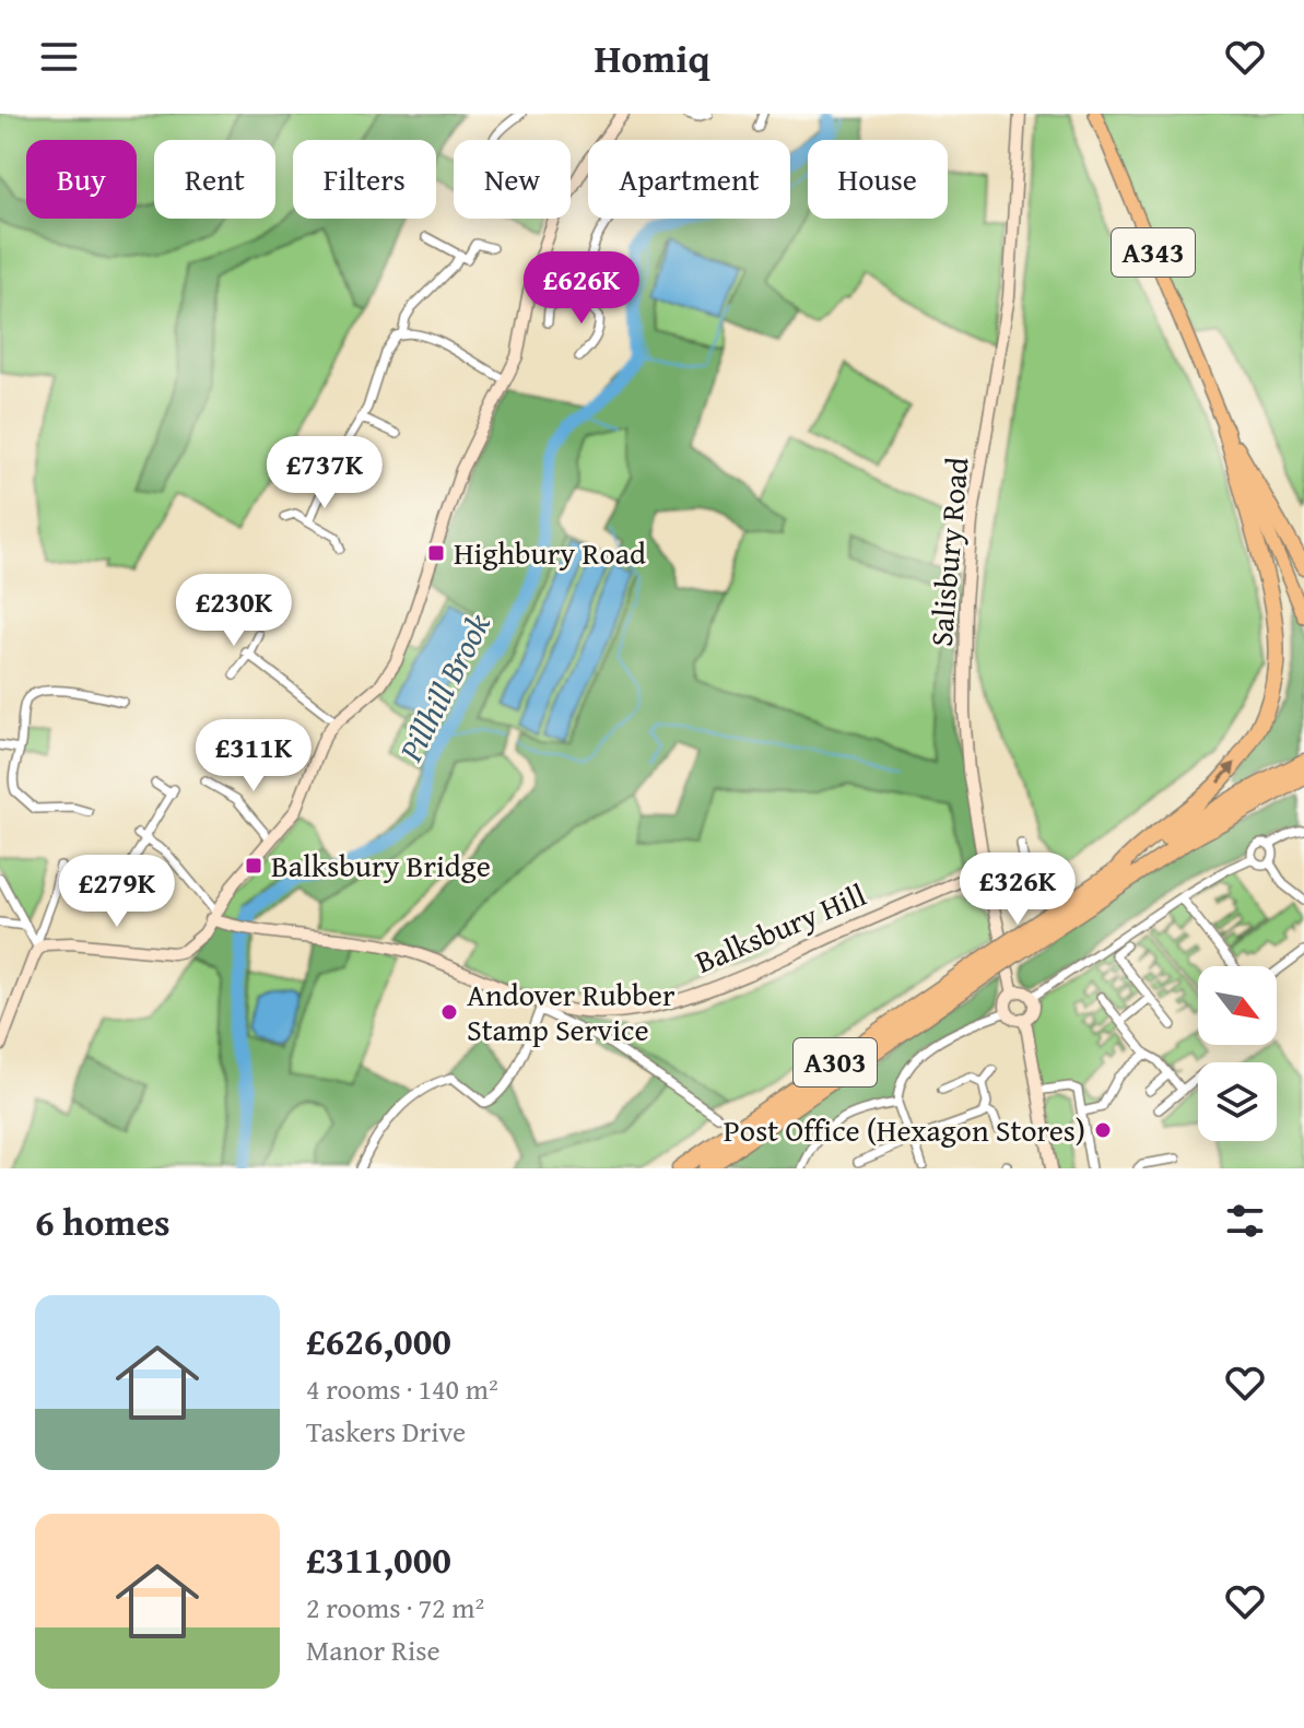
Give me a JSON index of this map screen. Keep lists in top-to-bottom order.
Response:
{
  "streets": {
    "highway": ["A303"],
    "main road": ["A343"],
    "street": ["Salisbury Road", "Balksbury Hill"]
  },
  "crossings": [
    ["Salisbury Road", "Balksbury Hill"]
  ],
  "water": ["Pillhill Brook"],
  "places": {
    "transit": ["Highbury Road", "Balksbury Bridge"],
    "other": ["Andover Rubber Stamp Service", "Post Office (Hexagon Stores)"]
  },
  "north": "bottom right",
  "page": {
    "header": "Homiq",
    "chip": [
      "Buy",
      "Rent",
      "Filters",
      "New",
      "Apartment",
      "House"
    ],
    "price": [
      "£626K",
      "£737K",
      "£230K",
      "£311K",
      "£326K",
      "£279K"
    ],
    "heading": "6 homes",
    "list": [
      {
        "name": "£626,000",
        "note": "4 rooms · 140 m² · Taskers Drive"
      },
      {
        "name": "£311,000",
        "note": "2 rooms · 72 m² · Manor Rise"
      }
    ]
  }
}
